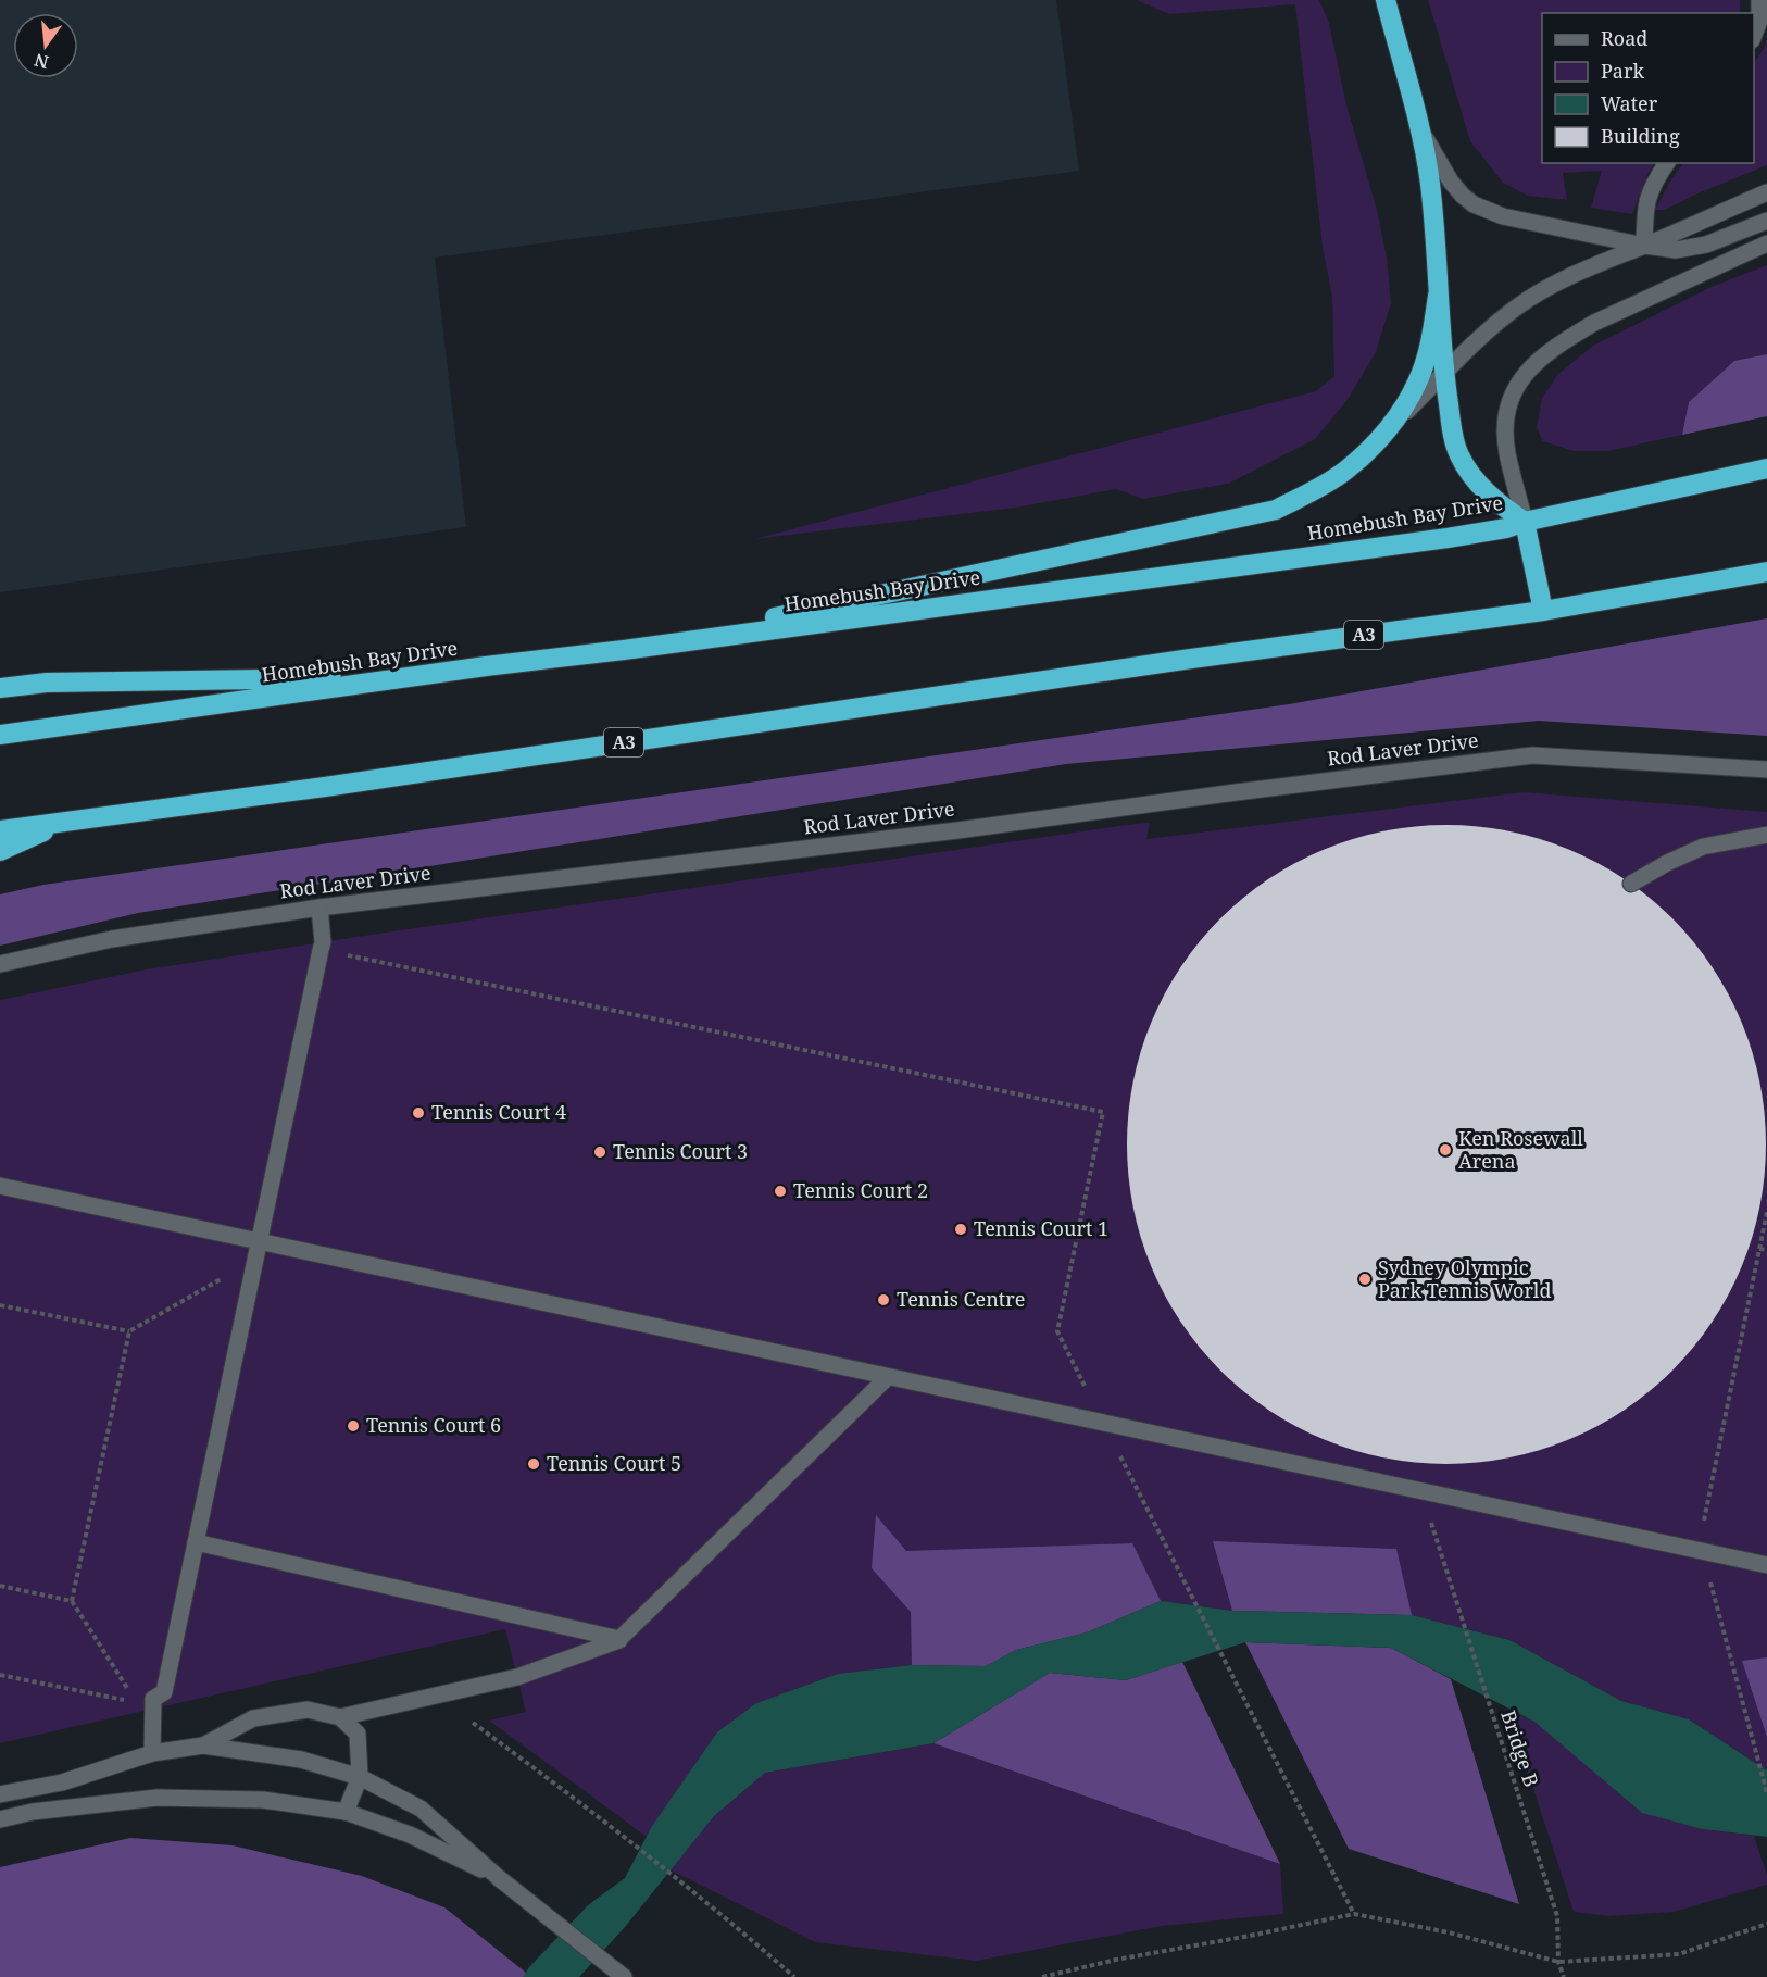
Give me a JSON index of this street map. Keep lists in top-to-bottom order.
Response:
{
  "streets": {
    "highway": ["Homebush Bay Drive", "A3"],
    "street": ["Rod Laver Drive"],
    "path": ["Bridge B"]
  },
  "places": [
    "Tennis Court 4",
    "Ken Rosewall Arena",
    "Tennis Court 3",
    "Tennis Court 2",
    "Tennis Court 1",
    "Sydney Olympic Park Tennis World",
    "Tennis Centre",
    "Tennis Court 6",
    "Tennis Court 5"
  ],
  "legend": [
    "Road",
    "Park",
    "Water",
    "Building"
  ],
  "north": "bottom"
}
